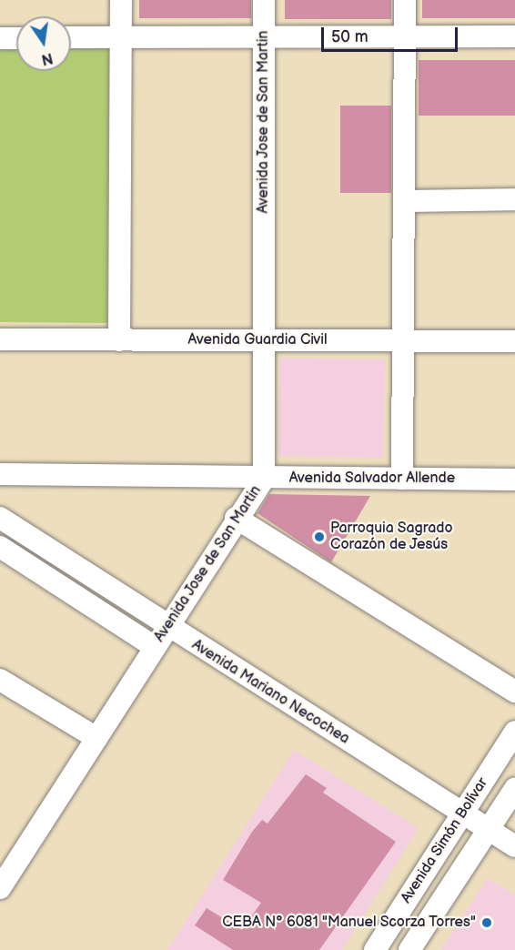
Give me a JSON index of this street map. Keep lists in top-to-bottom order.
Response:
{
  "streets": {
    "street": [
      "Avenida Jose de San Martin",
      "Avenida Guardia Civil",
      "Avenida Salvador Allende",
      "Avenida Mariano Necochea",
      "Avenida Simón Bolívar"
    ]
  },
  "crossings": [
    ["Avenida Jose de San Martin", "Avenida Guardia Civil"],
    ["Avenida Jose de San Martin", "Avenida Salvador Allende"],
    ["Avenida Jose de San Martin", "Avenida Mariano Necochea"],
    ["Avenida Mariano Necochea", "Avenida Simón Bolívar"]
  ],
  "places": ["Parroquia Sagrado Corazón de Jesús", "CEBA N° 6081 \"Manuel Scorza Torres\""],
  "scale_bar": "50 m",
  "north": "bottom"
}
